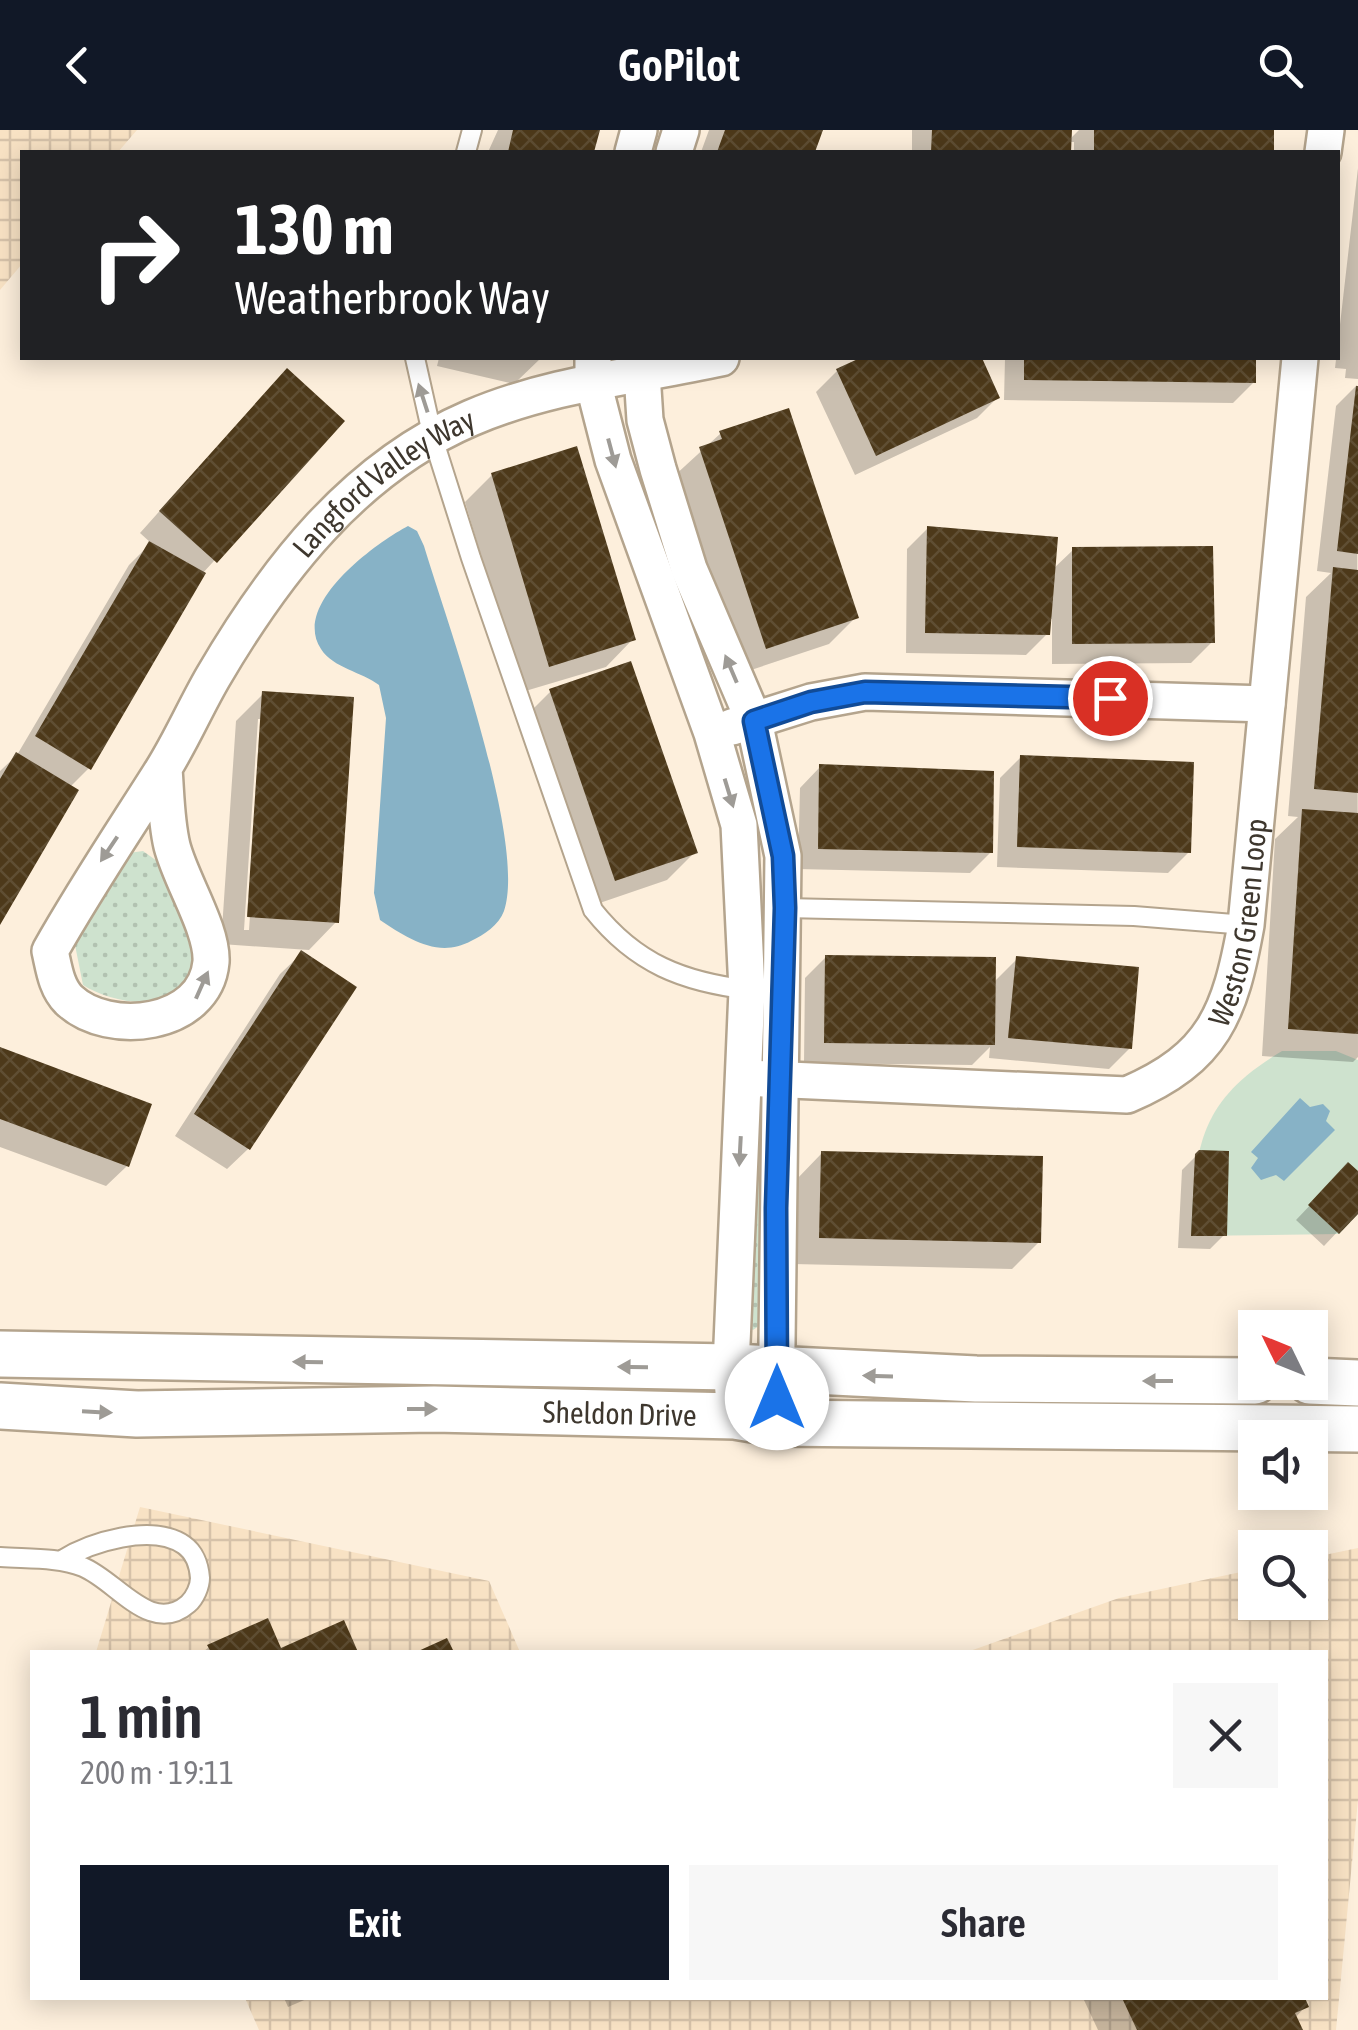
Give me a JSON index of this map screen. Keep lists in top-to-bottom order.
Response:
{
  "streets": {
    "street": ["Langford Valley Way", "Weston Green Loop", "Sheldon Drive"]
  },
  "north": "top left",
  "page": {
    "header": "GoPilot",
    "turn": ["130 m", "Weatherbrook Way"],
    "heading": ["1 min", "200 m · 19:11"],
    "buttons": ["Exit", "Share"]
  }
}
